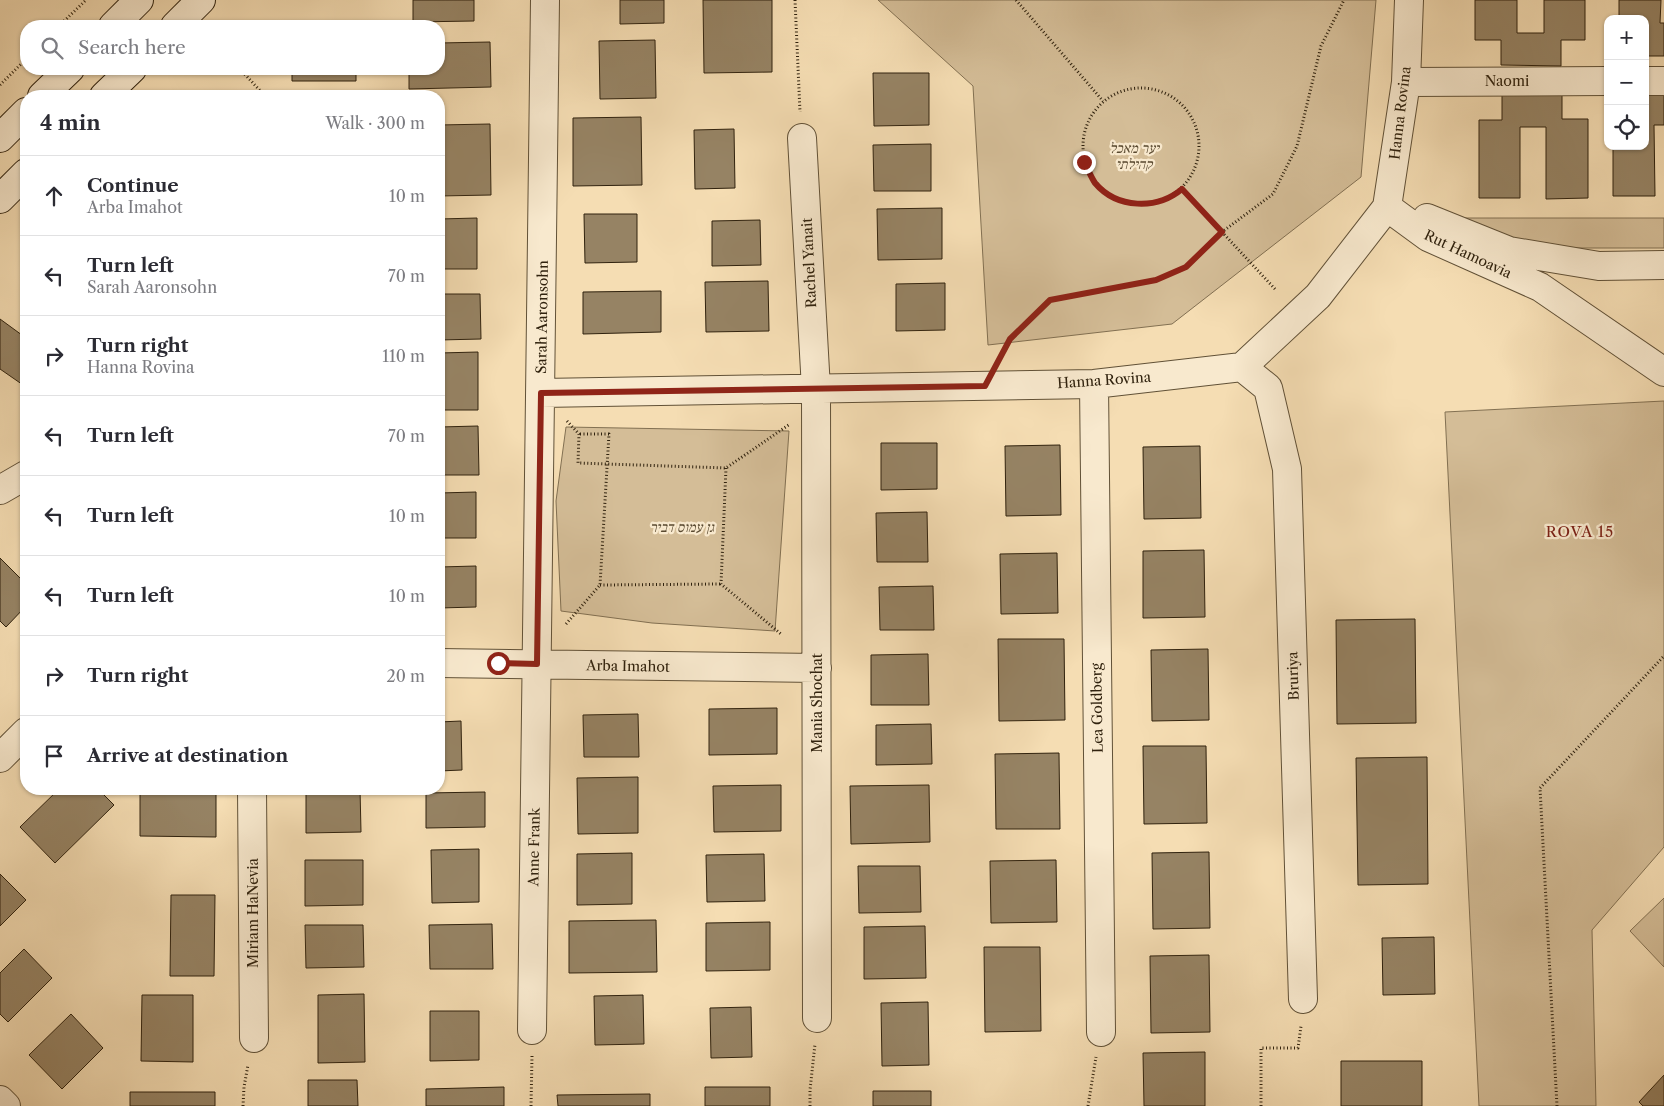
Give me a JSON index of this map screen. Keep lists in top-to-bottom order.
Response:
{
  "streets": {
    "street": [
      "Naomi",
      "Hanna Rovina",
      "Rut Hamoavia",
      "Rachel Yanait",
      "Sarah Aaronsohn",
      "Arba Imahot",
      "Bruriya",
      "Mania Shochat",
      "Lea Goldberg",
      "Anne Frank",
      "Miriam HaNevia"
    ]
  },
  "crossings": [
    ["Naomi", "Hanna Rovina"],
    ["Hanna Rovina", "Rut Hamoavia"],
    ["Hanna Rovina", "Rachel Yanait"],
    ["Hanna Rovina", "Sarah Aaronsohn"],
    ["Hanna Rovina", "Bruriya"],
    ["Hanna Rovina", "Mania Shochat"],
    ["Hanna Rovina", "Lea Goldberg"],
    ["Rachel Yanait", "Mania Shochat"],
    ["Sarah Aaronsohn", "Arba Imahot"],
    ["Sarah Aaronsohn", "Anne Frank"],
    ["Arba Imahot", "Mania Shochat"],
    ["Arba Imahot", "Anne Frank"]
  ],
  "districts": ["ROVA 15"],
  "parks": ["יער מאכל קהילתי", "גן עמוס דביר"],
  "page": {
    "map_buttons": ["+", "−"],
    "search": "Search here",
    "heading": ["4 min", "Walk · 300 m"],
    "list": [
      ["Continue", "Arba Imahot", "10 m"],
      ["Turn left", "Sarah Aaronsohn", "70 m"],
      ["Turn right", "Hanna Rovina", "110 m"],
      ["Turn left", "70 m"],
      ["Turn left", "10 m"],
      ["Turn left", "10 m"],
      ["Turn right", "20 m"],
      "Arrive at destination"
    ]
  }
}
